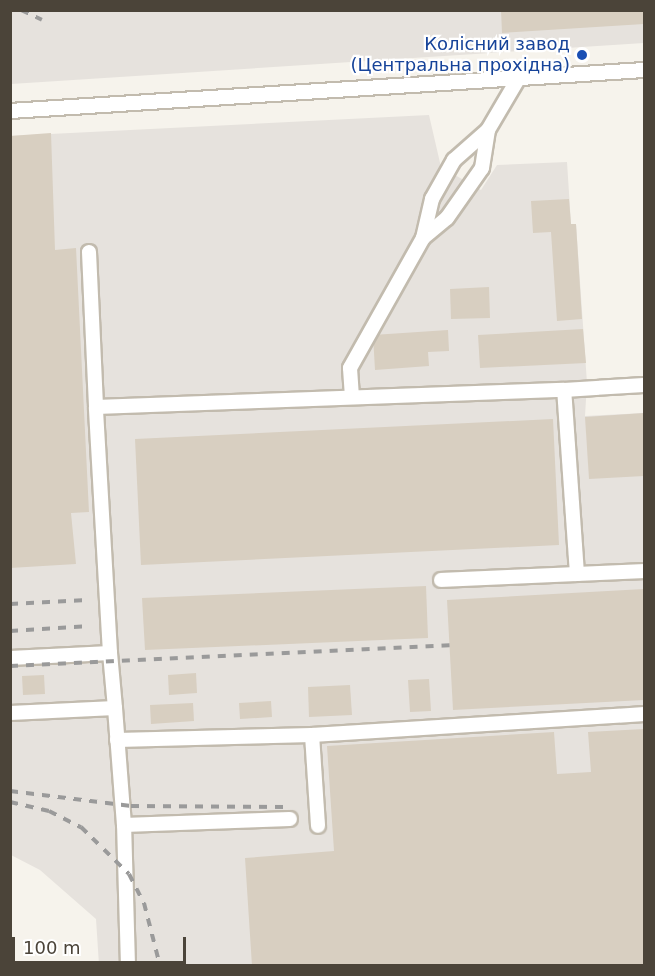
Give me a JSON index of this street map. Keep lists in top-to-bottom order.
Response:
{
  "places": ["Колісний завод (Центральна прохідна)"],
  "scale_bar": "100 m"
}
